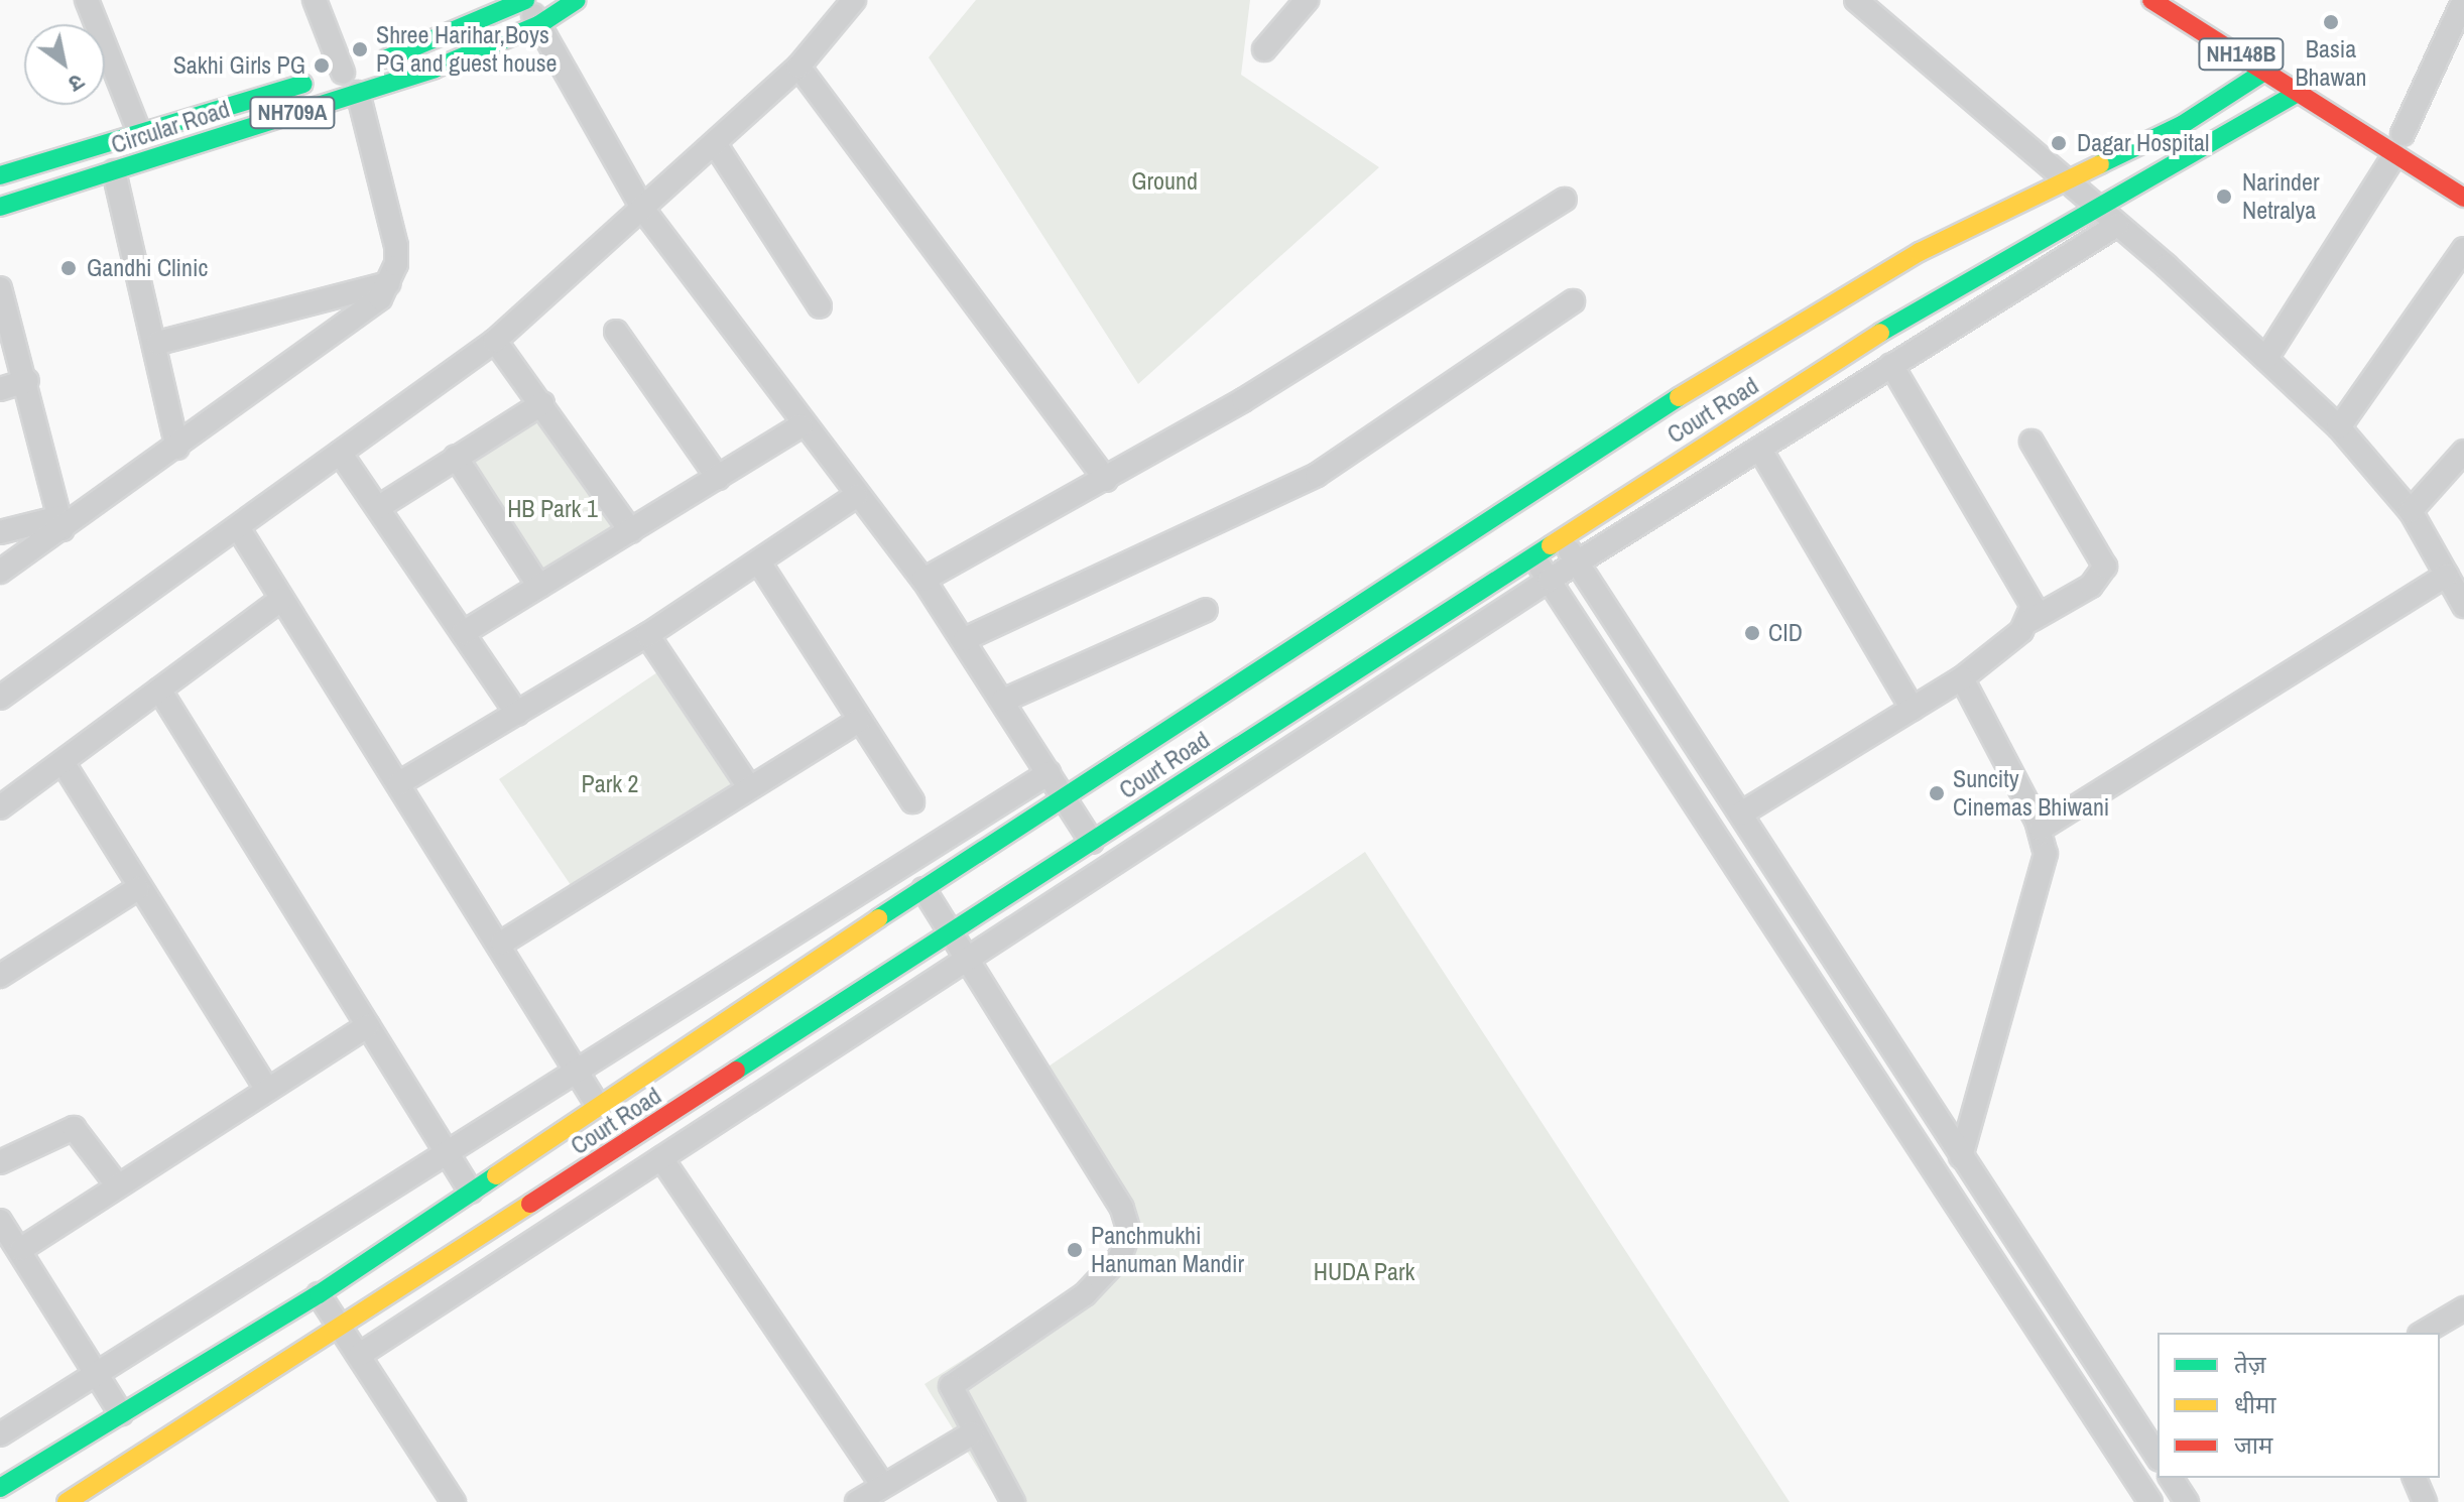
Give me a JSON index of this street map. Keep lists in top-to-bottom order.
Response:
{
  "streets": {
    "main road": [
      "NH148B",
      "NH709A",
      "Circular Road",
      "Court Road"
    ]
  },
  "crossings": [
    ["NH148B", "Court Road"]
  ],
  "parks": [
    "Ground",
    "HB Park 1",
    "Park 2",
    "HUDA Park"
  ],
  "places": [
    "Basia Bhawan",
    "Shree Harihar,Boys PG and guest house",
    "Sakhi Girls PG",
    "Dagar Hospital",
    "Narinder Netralya",
    "Gandhi Clinic",
    "CID",
    "Suncity Cinemas Bhiwani",
    "Panchmukhi Hanuman Mandir"
  ],
  "legend": ["तेज़", "धीमा", "जाम"],
  "north": "bottom right"
}
